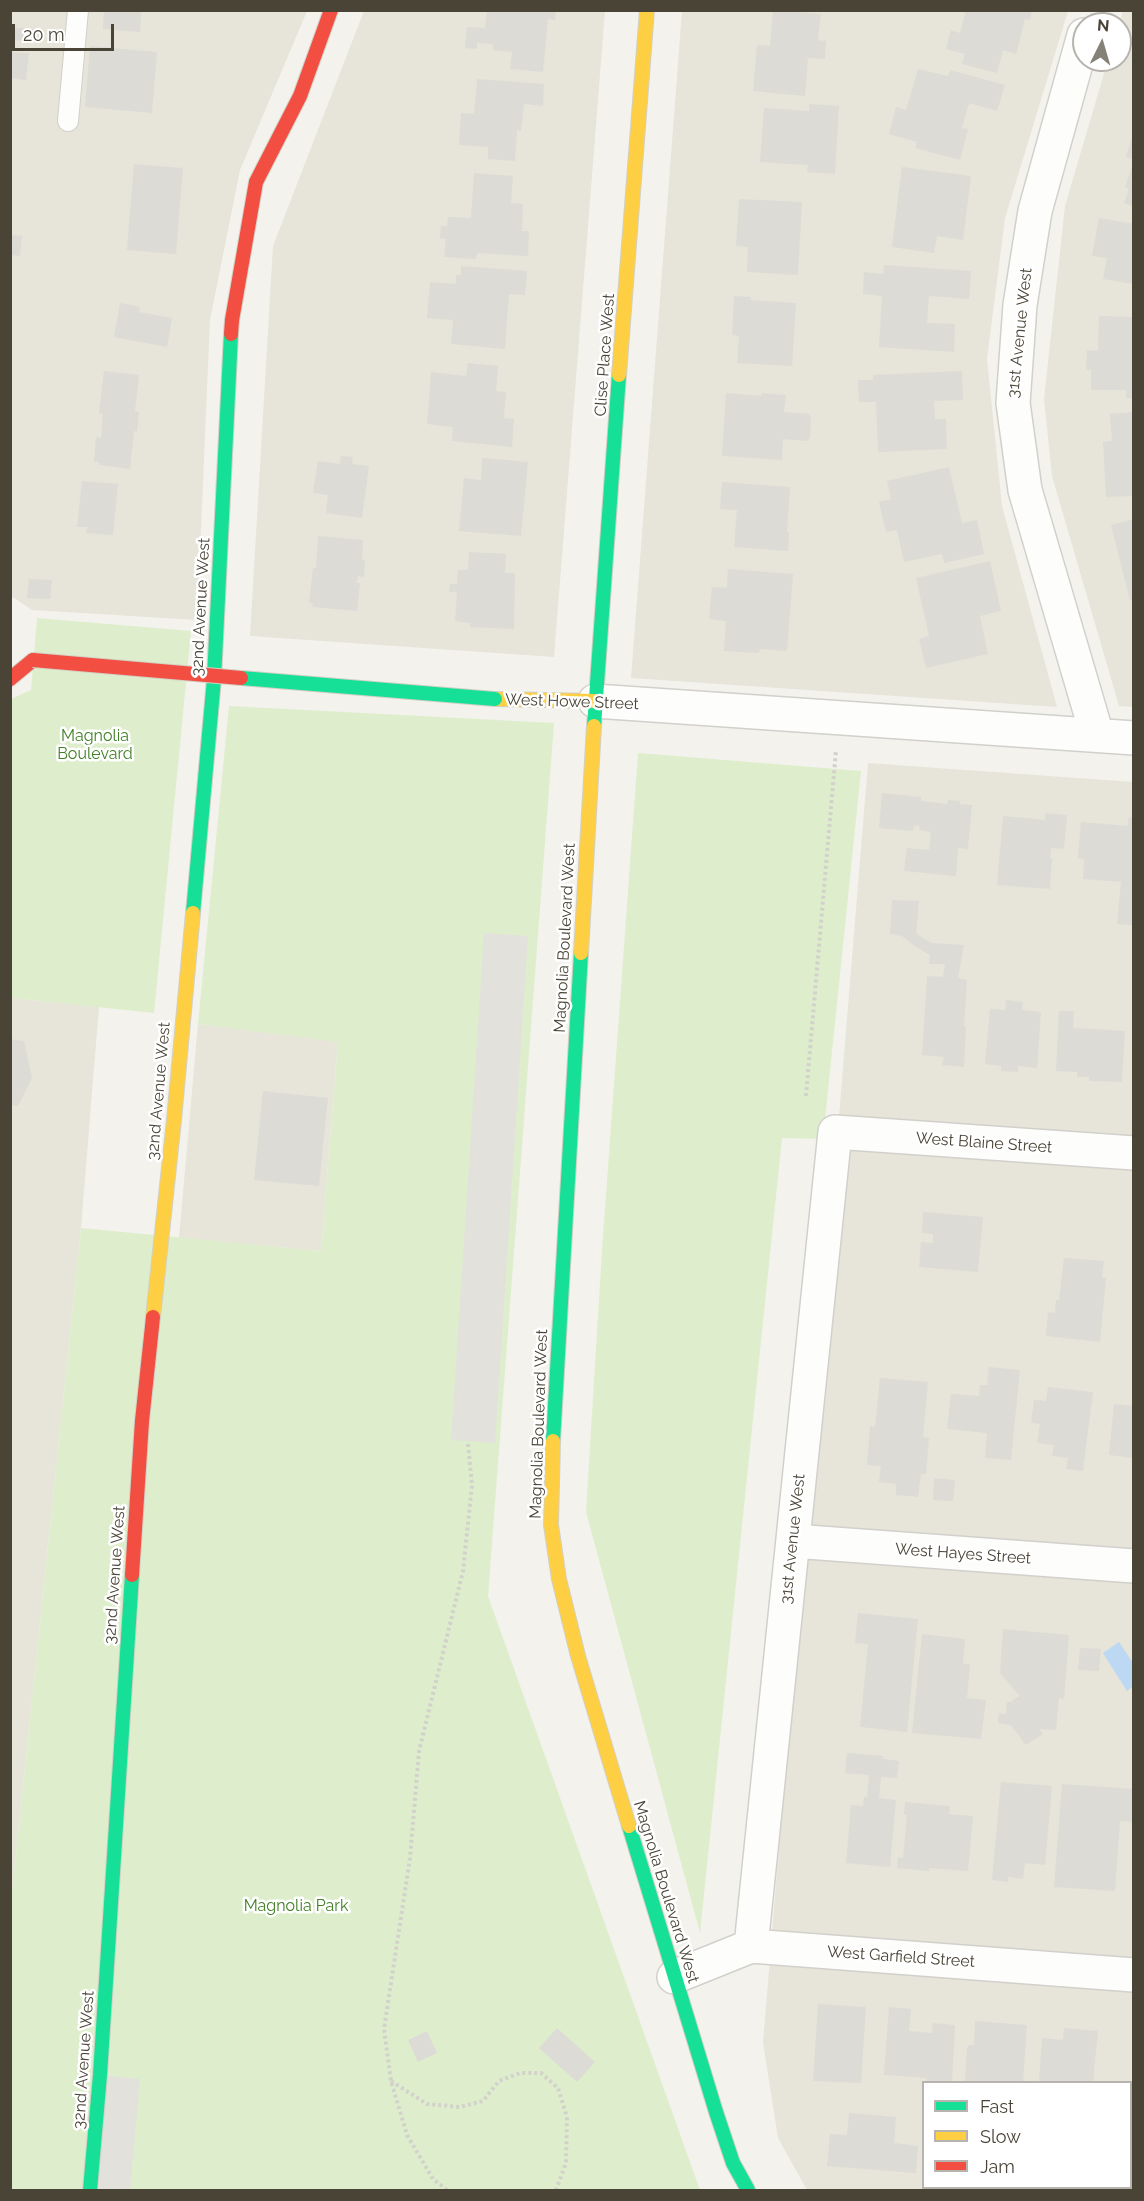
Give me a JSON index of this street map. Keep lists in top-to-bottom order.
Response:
{
  "streets": {
    "street": [
      "31st Avenue West",
      "Clise Place West",
      "32nd Avenue West",
      "West Howe Street",
      "Magnolia Boulevard West",
      "West Blaine Street",
      "West Hayes Street",
      "West Garfield Street"
    ]
  },
  "crossings": [
    ["31st Avenue West", "West Howe Street"],
    ["31st Avenue West", "West Blaine Street"],
    ["31st Avenue West", "West Hayes Street"],
    ["31st Avenue West", "West Garfield Street"],
    ["Clise Place West", "West Howe Street"],
    ["Clise Place West", "Magnolia Boulevard West"],
    ["West Howe Street", "Magnolia Boulevard West"],
    ["Magnolia Boulevard West", "West Garfield Street"]
  ],
  "parks": ["Magnolia Boulevard", "Magnolia Park"],
  "legend": ["Fast", "Slow", "Jam"],
  "scale_bar": "20 m",
  "north": "top"
}
